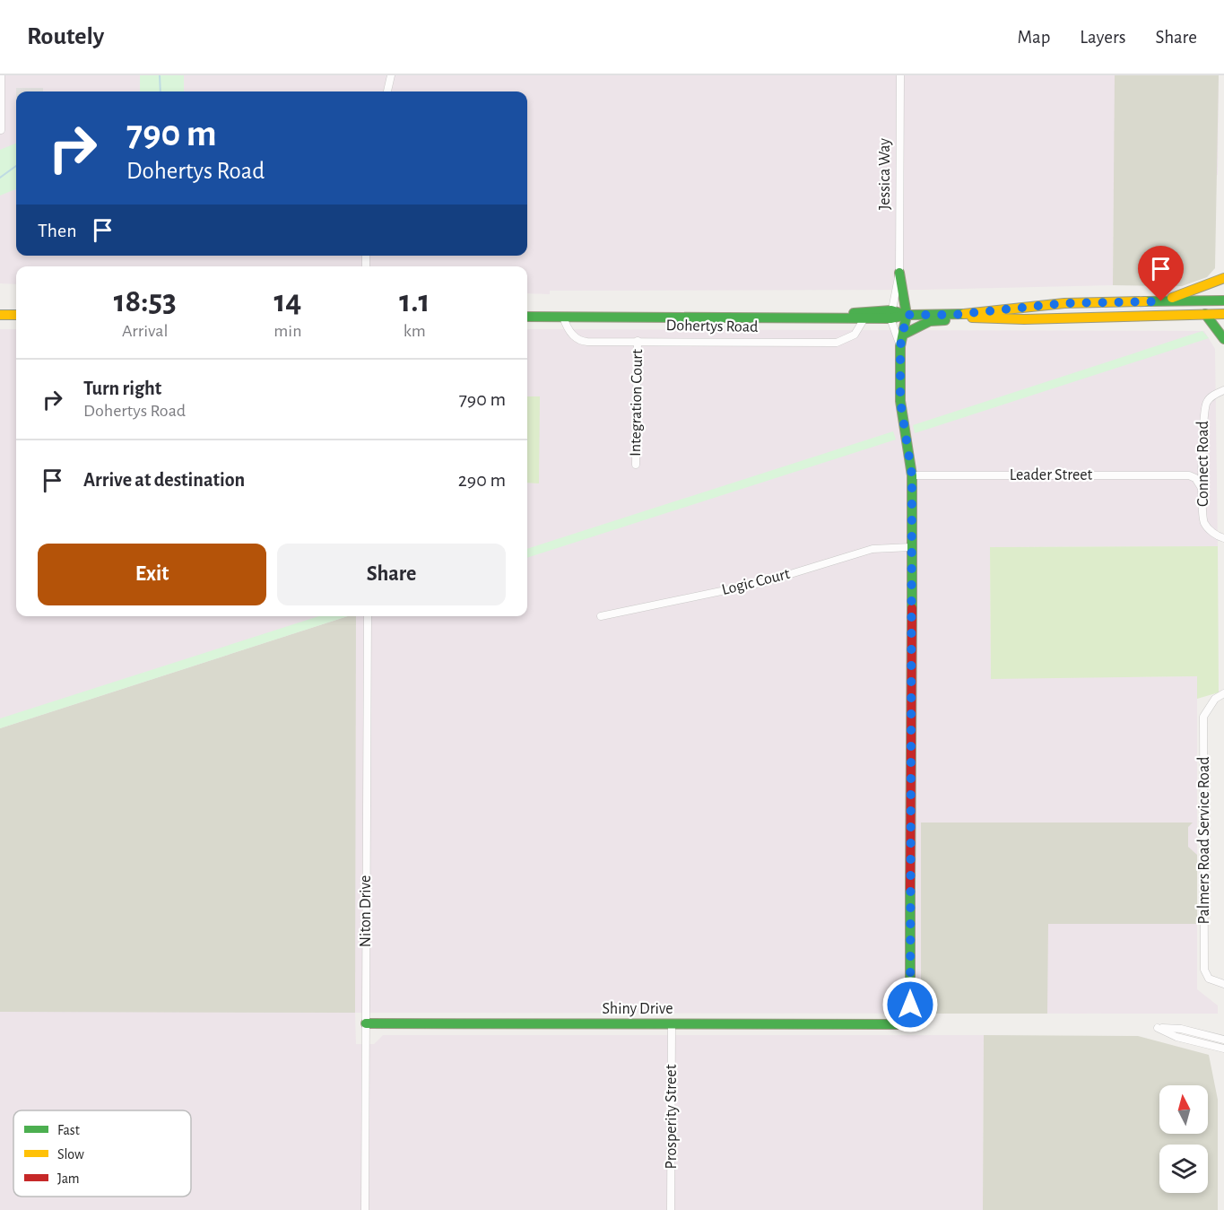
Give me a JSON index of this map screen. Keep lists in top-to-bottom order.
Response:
{
  "streets": {
    "street": [
      "Jessica Way",
      "Dohertys Road",
      "Integration Court",
      "Connect Road",
      "Leader Street",
      "Logic Court",
      "Palmers Road Service Road",
      "Niton Drive",
      "Shiny Drive",
      "Prosperity Street"
    ]
  },
  "crossings": [
    ["Jessica Way", "Dohertys Road"],
    ["Jessica Way", "Leader Street"],
    ["Jessica Way", "Logic Court"],
    ["Jessica Way", "Shiny Drive"],
    ["Dohertys Road", "Integration Court"],
    ["Niton Drive", "Shiny Drive"],
    ["Shiny Drive", "Prosperity Street"]
  ],
  "legend": ["Fast", "Slow", "Jam"],
  "north": "top",
  "page": {
    "header": "Routely",
    "nav": ["Map", "Layers", "Share"],
    "turn": ["790 m", "Dohertys Road"],
    "then": "Then",
    "eta": [
      "18:53",
      "Arrival",
      "14",
      "min",
      "1.1",
      "km"
    ],
    "list": [
      {
        "name": "Turn right",
        "note": "Dohertys Road",
        "value": "790 m"
      },
      {
        "name": "Arrive at destination",
        "value": "290 m"
      }
    ],
    "buttons": ["Exit", "Share"]
  }
}
